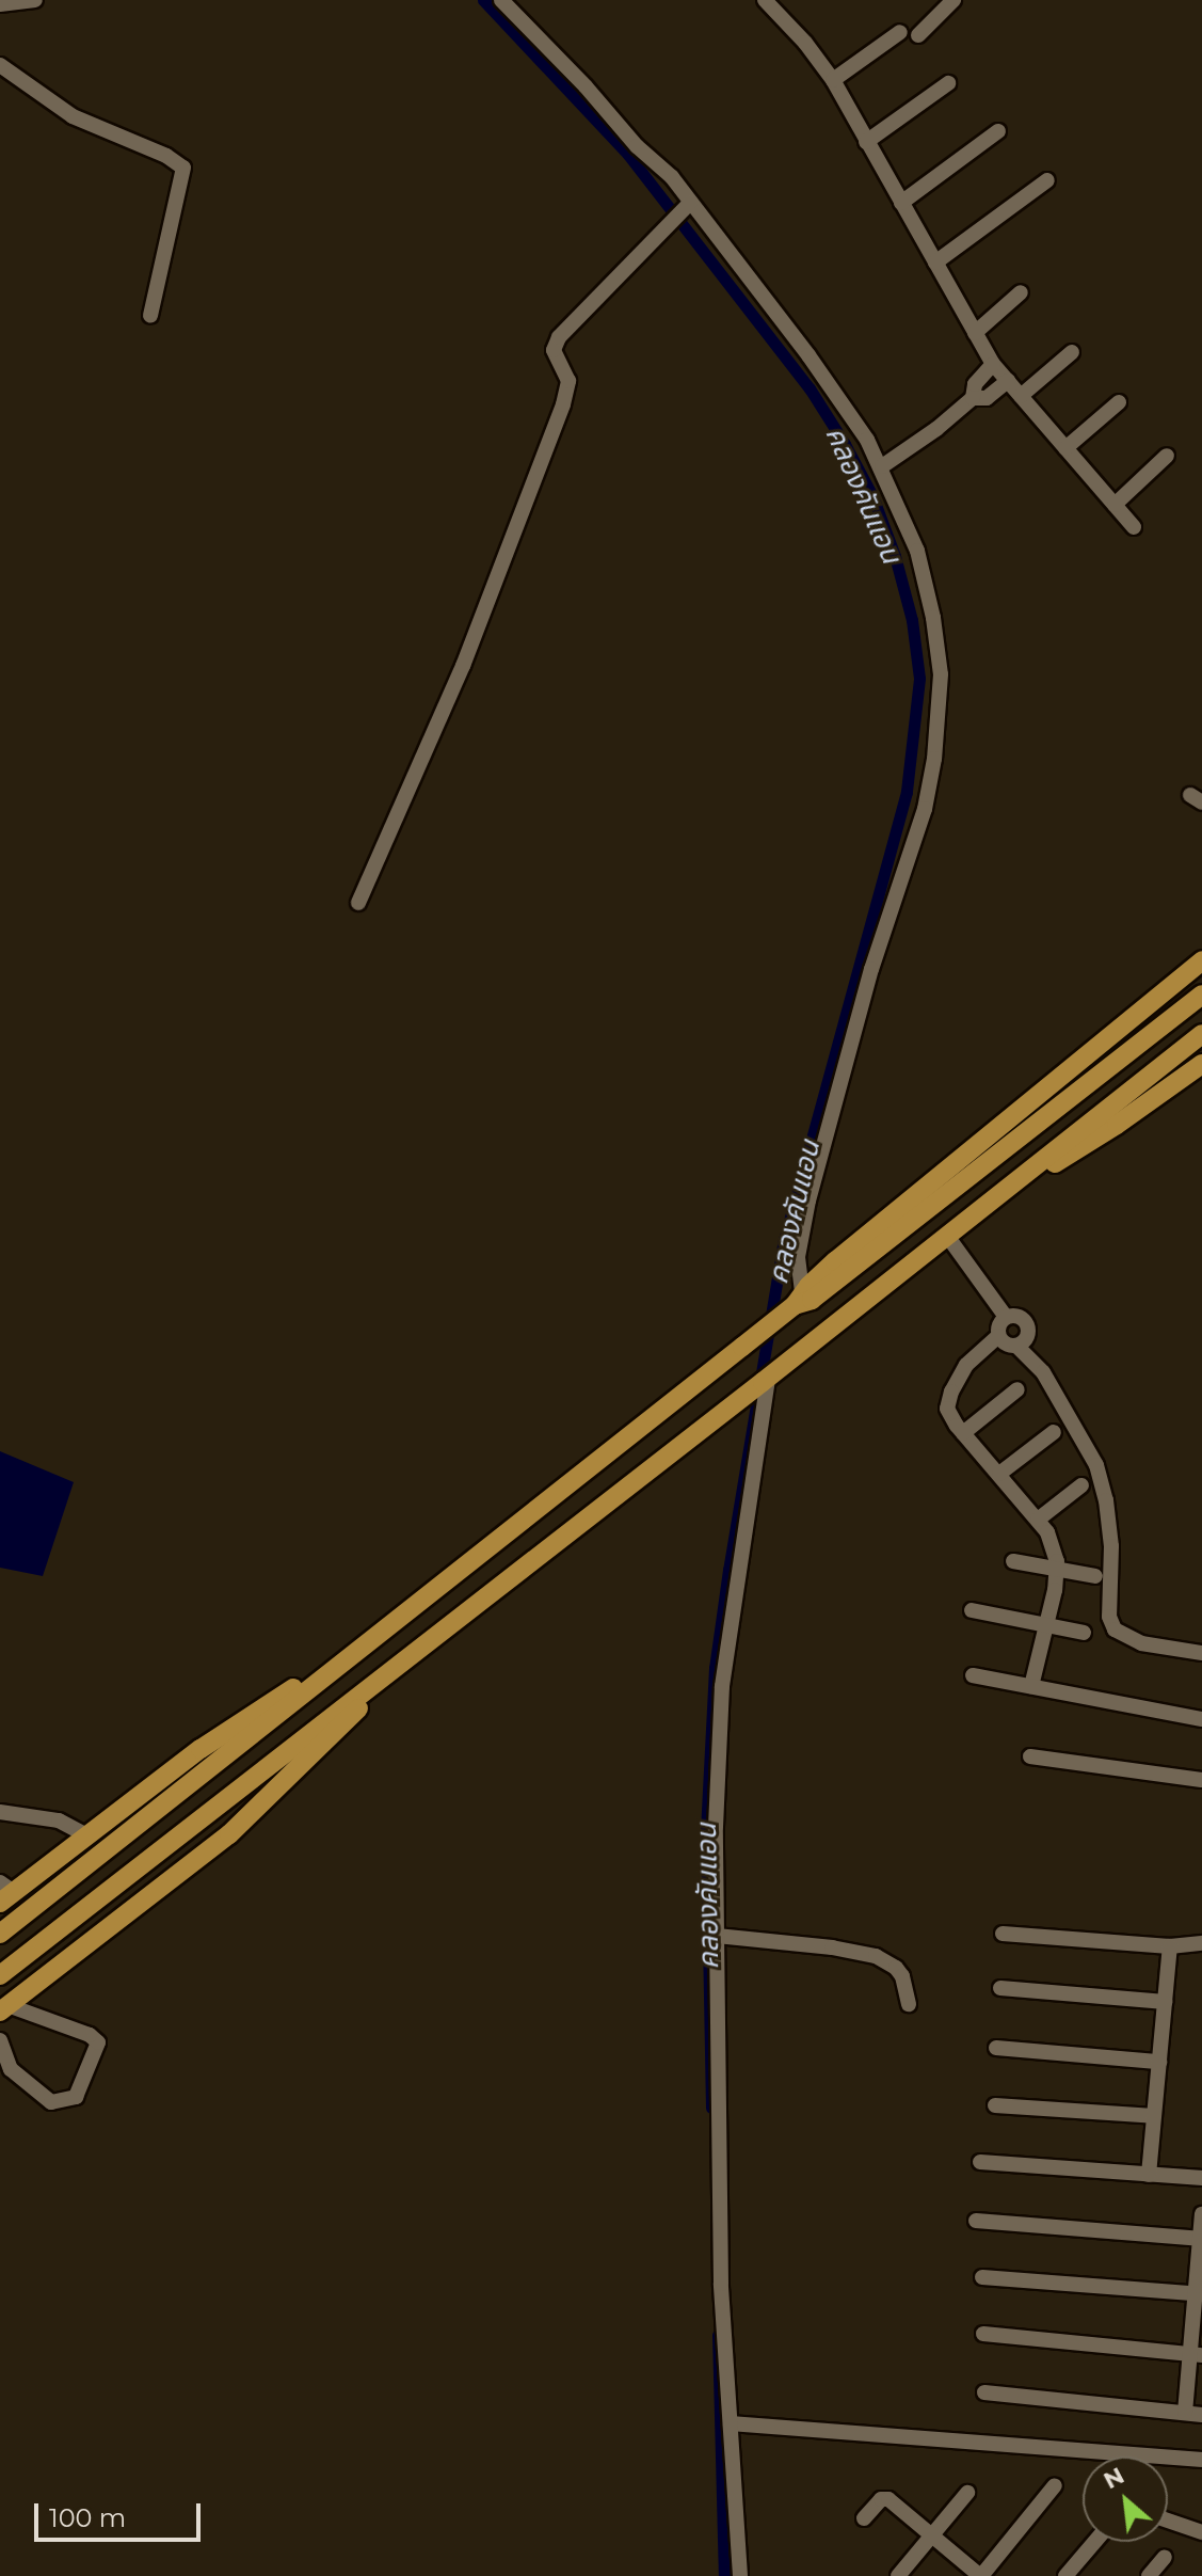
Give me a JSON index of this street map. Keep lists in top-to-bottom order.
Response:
{
  "water": ["คลองคันแอน"],
  "scale_bar": "100 m",
  "north": "top left"
}
